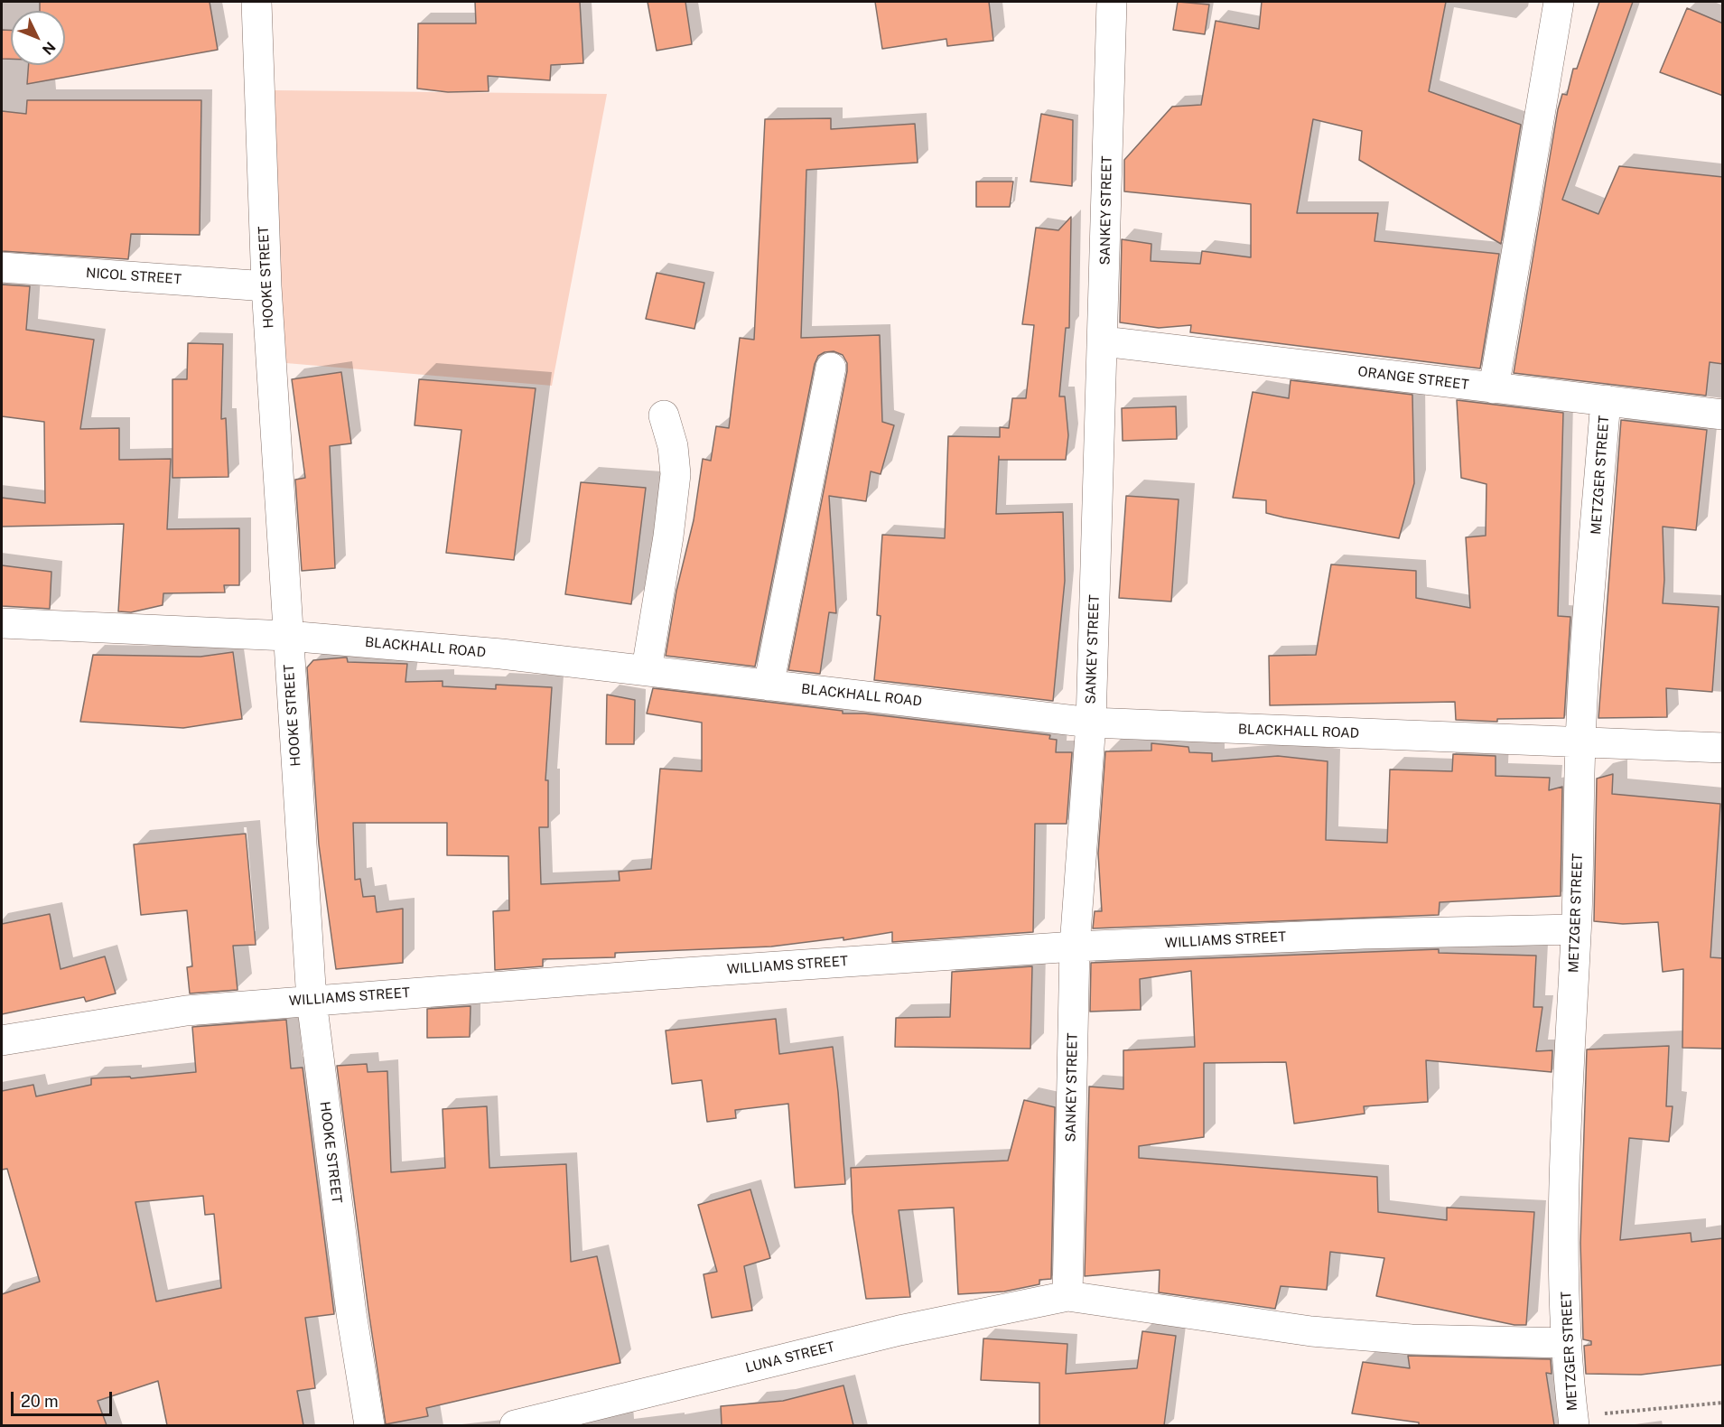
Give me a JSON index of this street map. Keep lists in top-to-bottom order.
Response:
{
  "streets": {
    "street": [
      "SANKEY STREET",
      "NICOL STREET",
      "HOOKE STREET",
      "ORANGE STREET",
      "METZGER STREET",
      "BLACKHALL ROAD",
      "WILLIAMS STREET",
      "LUNA STREET"
    ]
  },
  "crossings": [
    ["SANKEY STREET", "ORANGE STREET"],
    ["SANKEY STREET", "BLACKHALL ROAD"],
    ["SANKEY STREET", "WILLIAMS STREET"],
    ["SANKEY STREET", "LUNA STREET"],
    ["NICOL STREET", "HOOKE STREET"],
    ["HOOKE STREET", "BLACKHALL ROAD"],
    ["HOOKE STREET", "WILLIAMS STREET"],
    ["ORANGE STREET", "METZGER STREET"],
    ["METZGER STREET", "BLACKHALL ROAD"],
    ["METZGER STREET", "WILLIAMS STREET"],
    ["METZGER STREET", "LUNA STREET"]
  ],
  "scale_bar": "20 m",
  "north": "bottom right"
}
